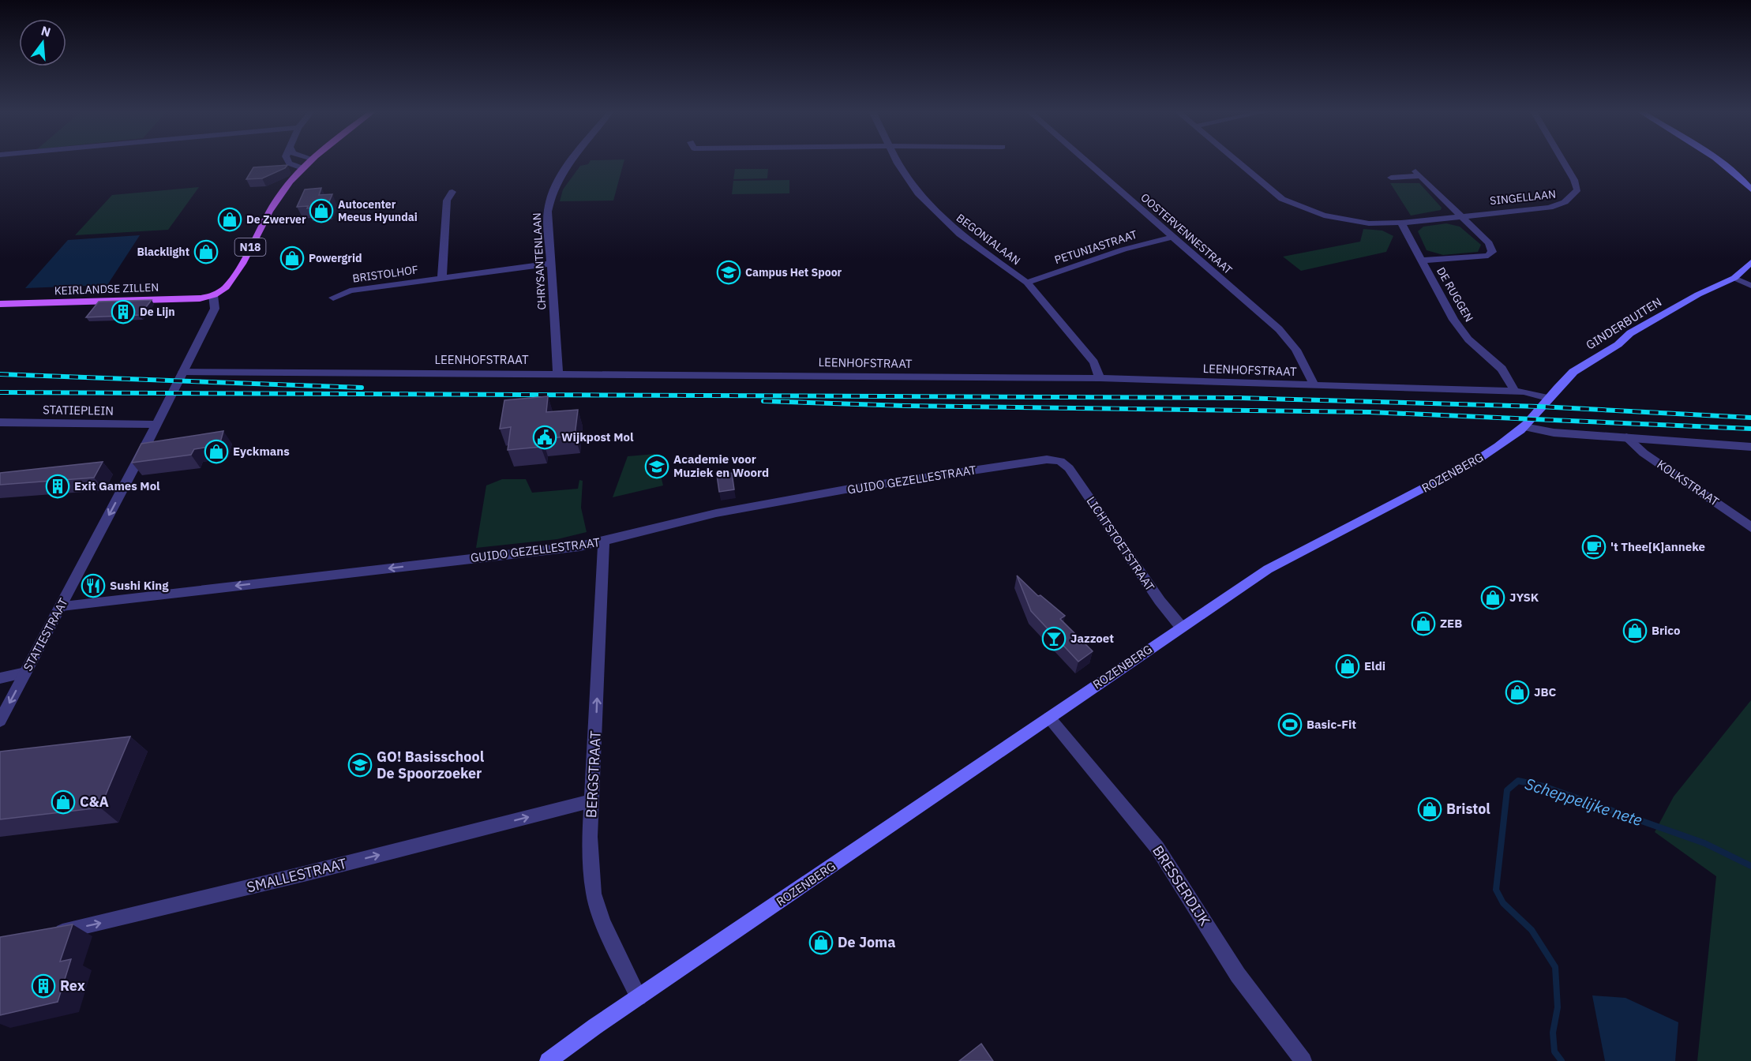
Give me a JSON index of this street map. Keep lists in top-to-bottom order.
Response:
{
  "streets": {
    "main road": [
      "N18",
      "KEIRLANDSE ZILLEN",
      "GINDERBUITEN",
      "ROZENBERG"
    ],
    "street": [
      "SINGELLAAN",
      "OOSTERVENNESTRAAT",
      "BEGONIALAAN",
      "PETUNIASTRAAT",
      "CHRYSANTENLAAN",
      "BRISTOLHOF",
      "DE RUGGEN",
      "LEENHOFSTRAAT",
      "STATIEPLEIN",
      "GUIDO GEZELLESTRAAT",
      "KOLKSTRAAT",
      "LICHTSTOETSTRAAT",
      "STATIESTRAAT",
      "BERGSTRAAT",
      "SMALLESTRAAT",
      "BRESSERDIJK"
    ]
  },
  "crossings": [
    ["OOSTERVENNESTRAAT", "PETUNIASTRAAT"],
    ["OOSTERVENNESTRAAT", "LEENHOFSTRAAT"],
    ["BEGONIALAAN", "PETUNIASTRAAT"],
    ["BEGONIALAAN", "LEENHOFSTRAAT"],
    ["N18", "KEIRLANDSE ZILLEN"],
    ["N18", "STATIESTRAAT"],
    ["CHRYSANTENLAAN", "BRISTOLHOF"],
    ["CHRYSANTENLAAN", "LEENHOFSTRAAT"],
    ["KEIRLANDSE ZILLEN", "STATIESTRAAT"],
    ["DE RUGGEN", "LEENHOFSTRAAT"],
    ["GINDERBUITEN", "LEENHOFSTRAAT"],
    ["GINDERBUITEN", "ROZENBERG"],
    ["LEENHOFSTRAAT", "STATIESTRAAT"],
    ["STATIEPLEIN", "STATIESTRAAT"],
    ["ROZENBERG", "LICHTSTOETSTRAAT"],
    ["ROZENBERG", "BERGSTRAAT"],
    ["ROZENBERG", "BRESSERDIJK"],
    ["GUIDO GEZELLESTRAAT", "LICHTSTOETSTRAAT"],
    ["GUIDO GEZELLESTRAAT", "STATIESTRAAT"],
    ["GUIDO GEZELLESTRAAT", "BERGSTRAAT"],
    ["BERGSTRAAT", "SMALLESTRAAT"]
  ],
  "one_way": [
    "GUIDO GEZELLESTRAAT",
    "STATIESTRAAT",
    "BERGSTRAAT",
    "SMALLESTRAAT"
  ],
  "water": ["Scheppelijke nete"],
  "places": {
    "shop": [
      "Autocenter Meeus Hyundai",
      "De Zwerver",
      "Blacklight",
      "Powergrid",
      "Eyckmans",
      "JYSK",
      "ZEB",
      "Brico",
      "Eldi",
      "JBC",
      "C&A",
      "Bristol",
      "De Joma"
    ],
    "school or university": ["Campus Het Spoor", "Academie voor Muziek en Woord", "GO! Basisschool De Spoorzoeker"],
    "building": ["De Lijn", "Exit Games Mol", "Rex"],
    "public building": ["Wijkpost Mol"],
    "cafe": ["'t Thee[K]anneke"],
    "restaurant": ["Sushi King"],
    "bar": ["Jazzoet"],
    "sports": ["Basic-Fit"]
  },
  "north": "top"
}
